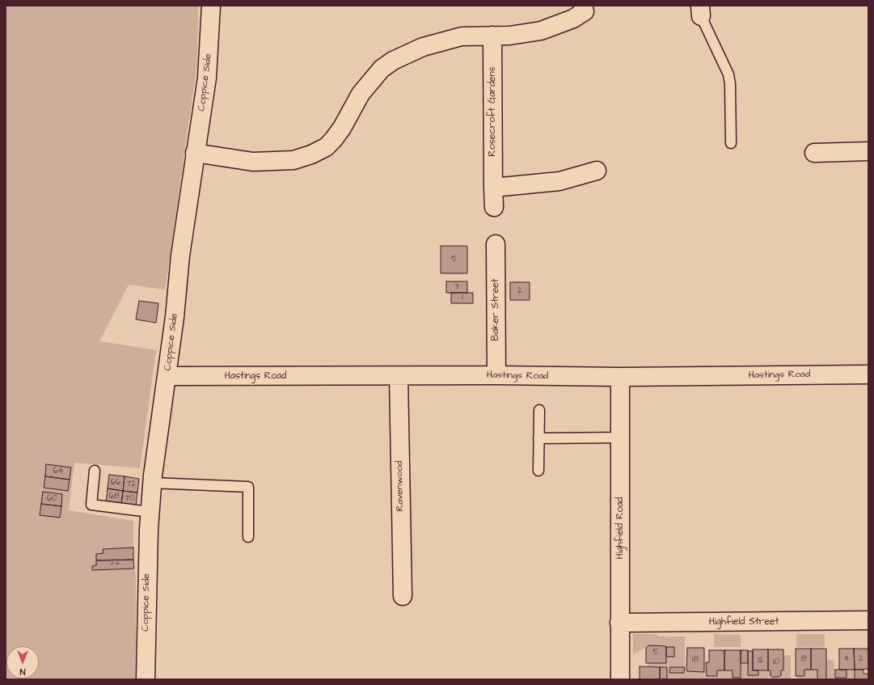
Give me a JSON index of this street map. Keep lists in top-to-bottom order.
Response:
{
  "streets": {
    "street": [
      "Coppice Side",
      "Rosecroft Gardens",
      "Baker Street",
      "Hastings Road",
      "Ravenwood",
      "Highfield Road",
      "Highfield Street"
    ]
  },
  "crossings": [
    ["Coppice Side", "Hastings Road"],
    ["Baker Street", "Hastings Road"],
    ["Hastings Road", "Ravenwood"],
    ["Hastings Road", "Highfield Road"],
    ["Highfield Road", "Highfield Street"]
  ],
  "house_numbers": [
    "5",
    "3",
    "2",
    "1",
    "64",
    "66",
    "72",
    "68",
    "60",
    "70",
    "52",
    "5",
    "8",
    "4",
    "2",
    "18",
    "12",
    "10"
  ],
  "north": "bottom"
}
